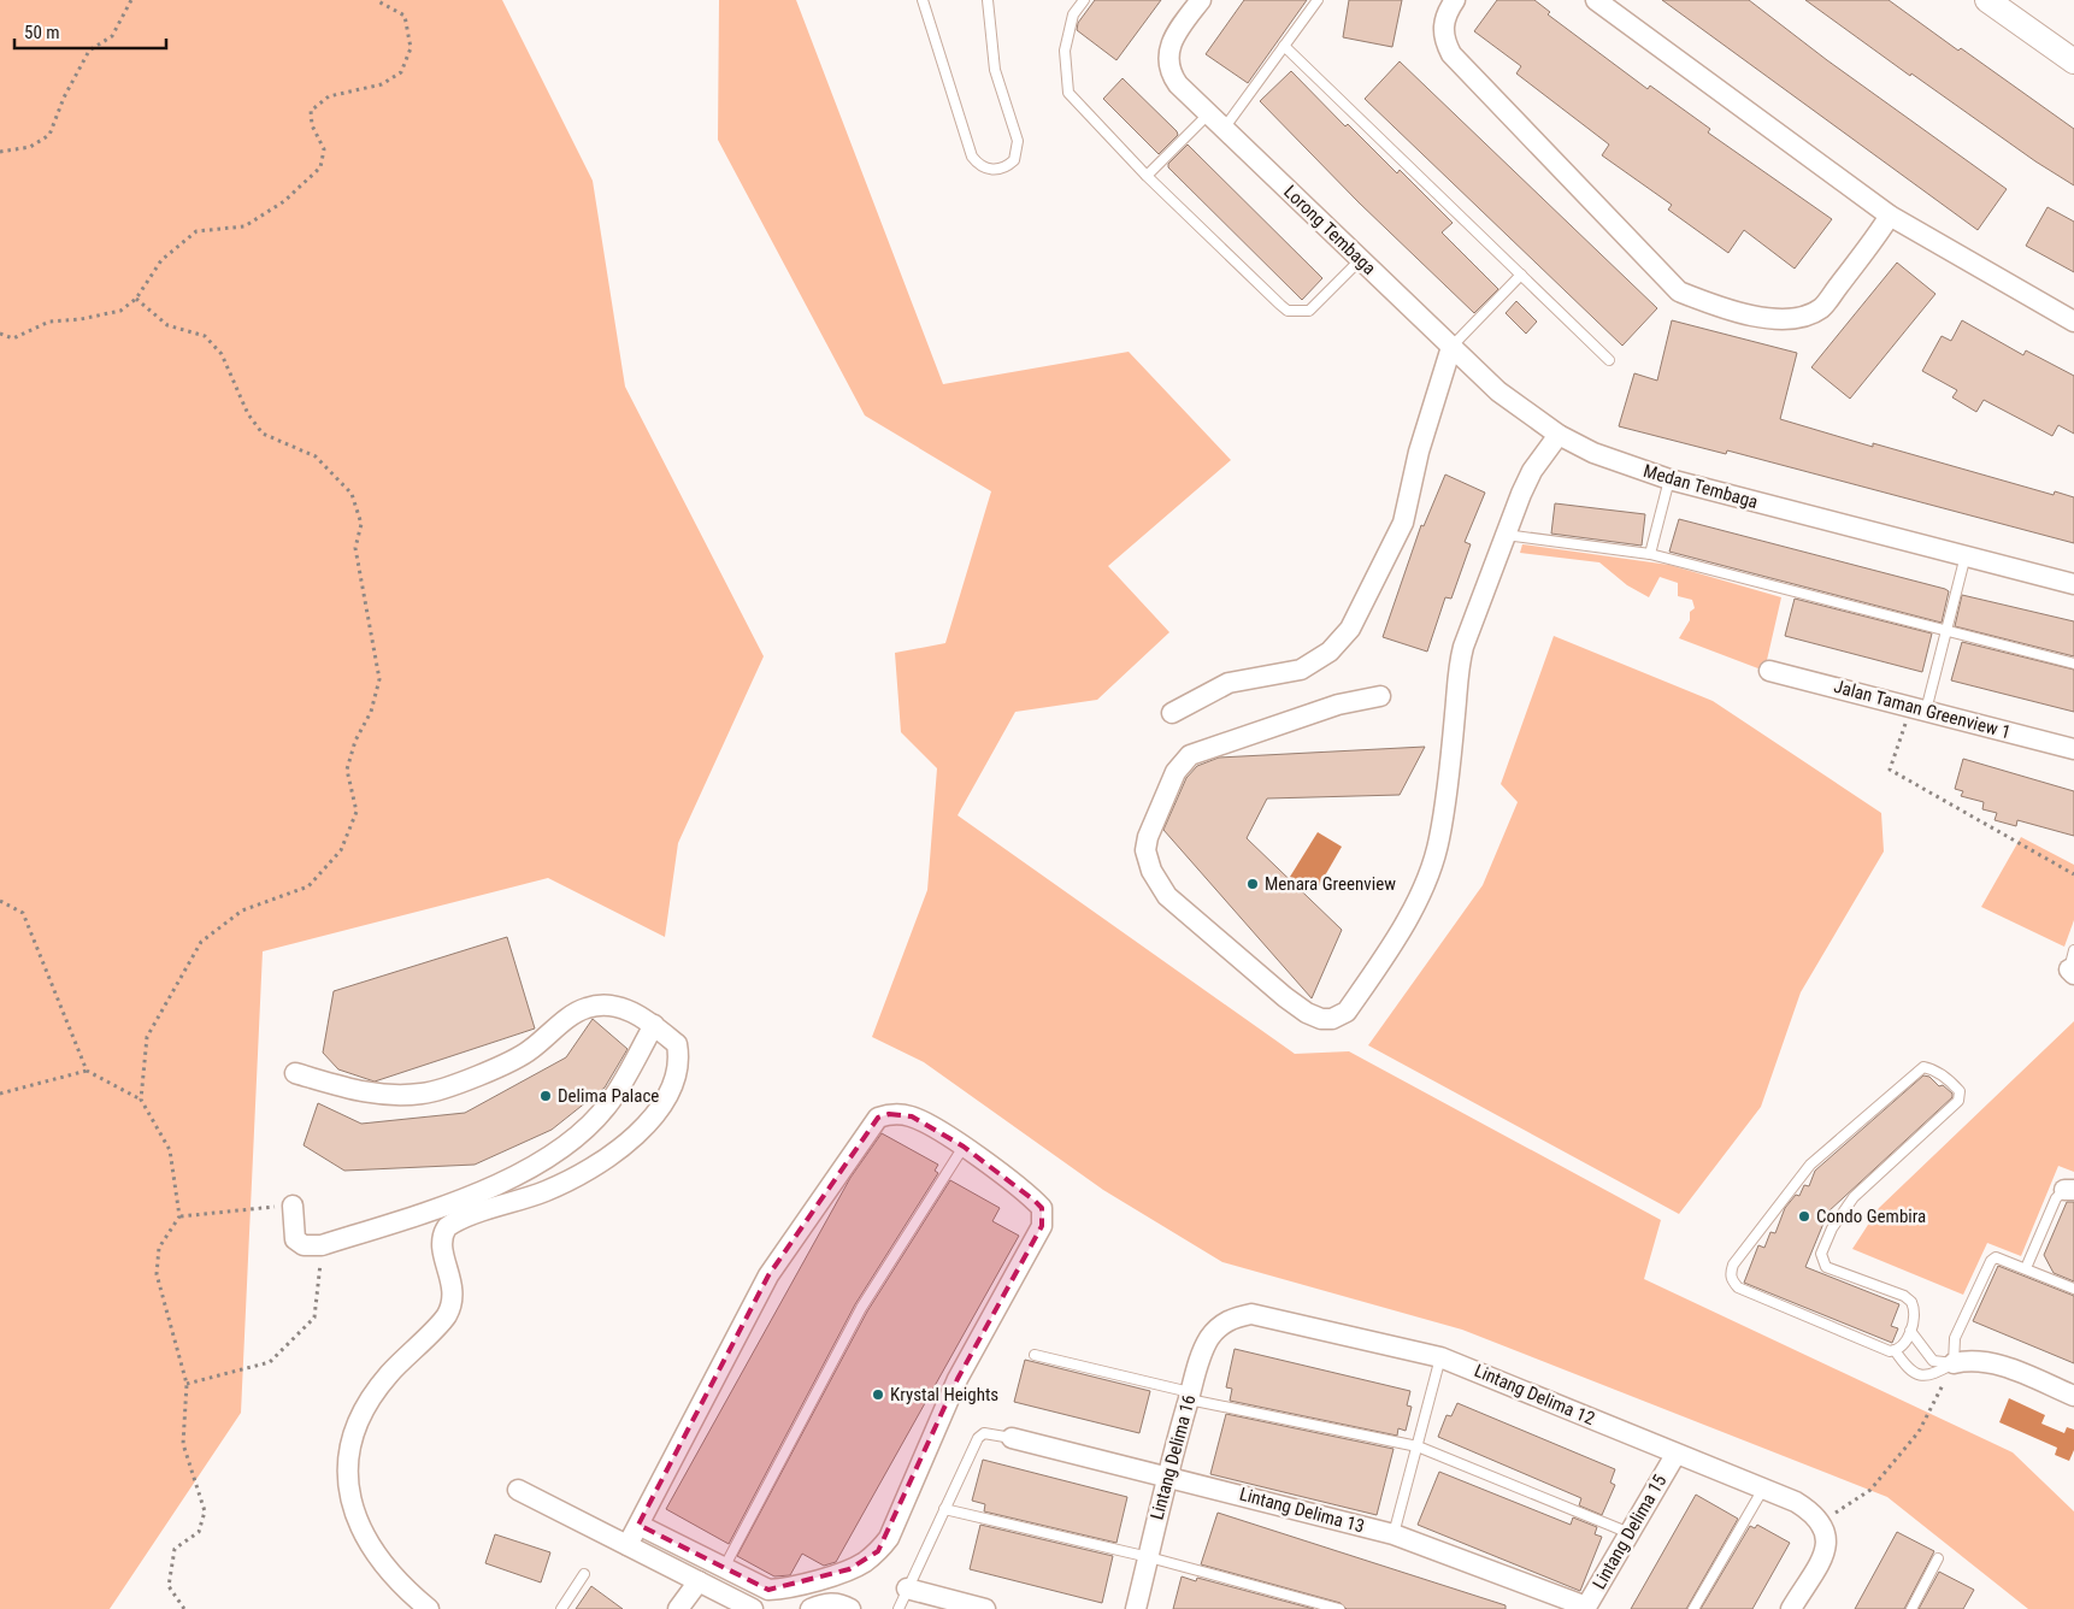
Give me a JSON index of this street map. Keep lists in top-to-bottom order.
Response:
{
  "streets": {
    "street": [
      "Lorong Tembaga",
      "Medan Tembaga",
      "Jalan Taman Greenview 1",
      "Lintang Delima 12",
      "Lintang Delima 16",
      "Lintang Delima 13",
      "Lintang Delima 15"
    ]
  },
  "crossings": [
    ["Lorong Tembaga", "Medan Tembaga"],
    ["Lintang Delima 12", "Lintang Delima 16"],
    ["Lintang Delima 12", "Lintang Delima 15"],
    ["Lintang Delima 16", "Lintang Delima 13"],
    ["Lintang Delima 13", "Lintang Delima 15"]
  ],
  "places": [
    "Menara Greenview",
    "Delima Palace",
    "Condo Gembira",
    "Krystal Heights"
  ],
  "scale_bar": "50 m"
}
